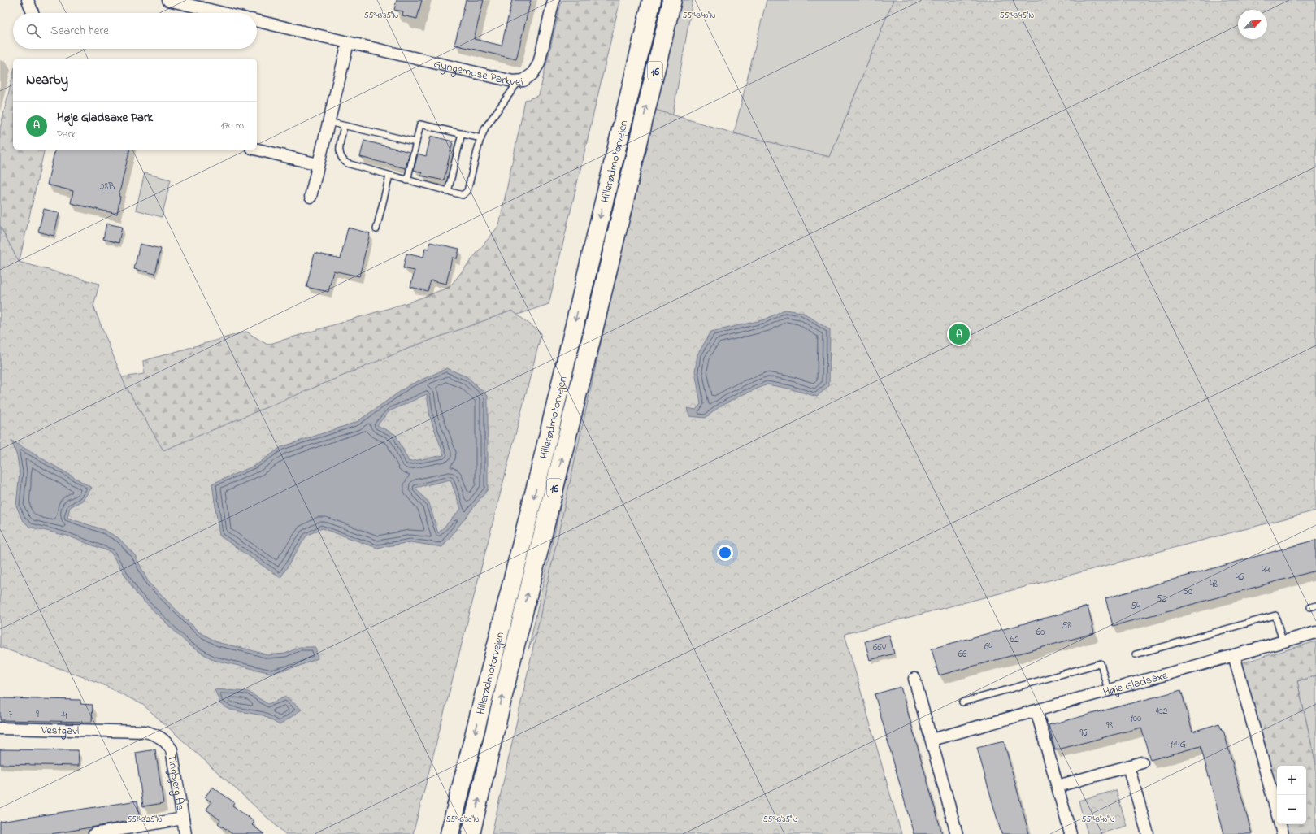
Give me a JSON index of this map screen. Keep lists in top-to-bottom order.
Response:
{
  "streets": {
    "highway": ["16", "Hillerødmotorvejen"],
    "street": [
      "Gyngemose Parkvej",
      "Høje Gladsaxe",
      "Vestgavl",
      "Tingbjerg Ås"
    ]
  },
  "crossings": [
    ["Vestgavl", "Tingbjerg Ås"]
  ],
  "house_numbers": [
    "28B",
    "44",
    "46",
    "48",
    "50",
    "52",
    "54",
    "58",
    "60",
    "62",
    "64",
    "66V",
    "66",
    "102",
    "7",
    "9",
    "11",
    "100",
    "98",
    "96",
    "114G"
  ],
  "north": "top right",
  "page": {
    "search": "Search here",
    "heading": "Nearby",
    "list": [
      {
        "mark": "A",
        "name": "Høje Gladsaxe Park",
        "note": "Park",
        "value": "170 m"
      }
    ],
    "pins": "A",
    "map_buttons": ["+", "−"]
  },
  "coordinates": [
    "55°43'35\"N",
    "55°43'40\"N",
    "55°43'45\"N",
    "55°43'25\"N",
    "55°43'30\"N"
  ]
}
